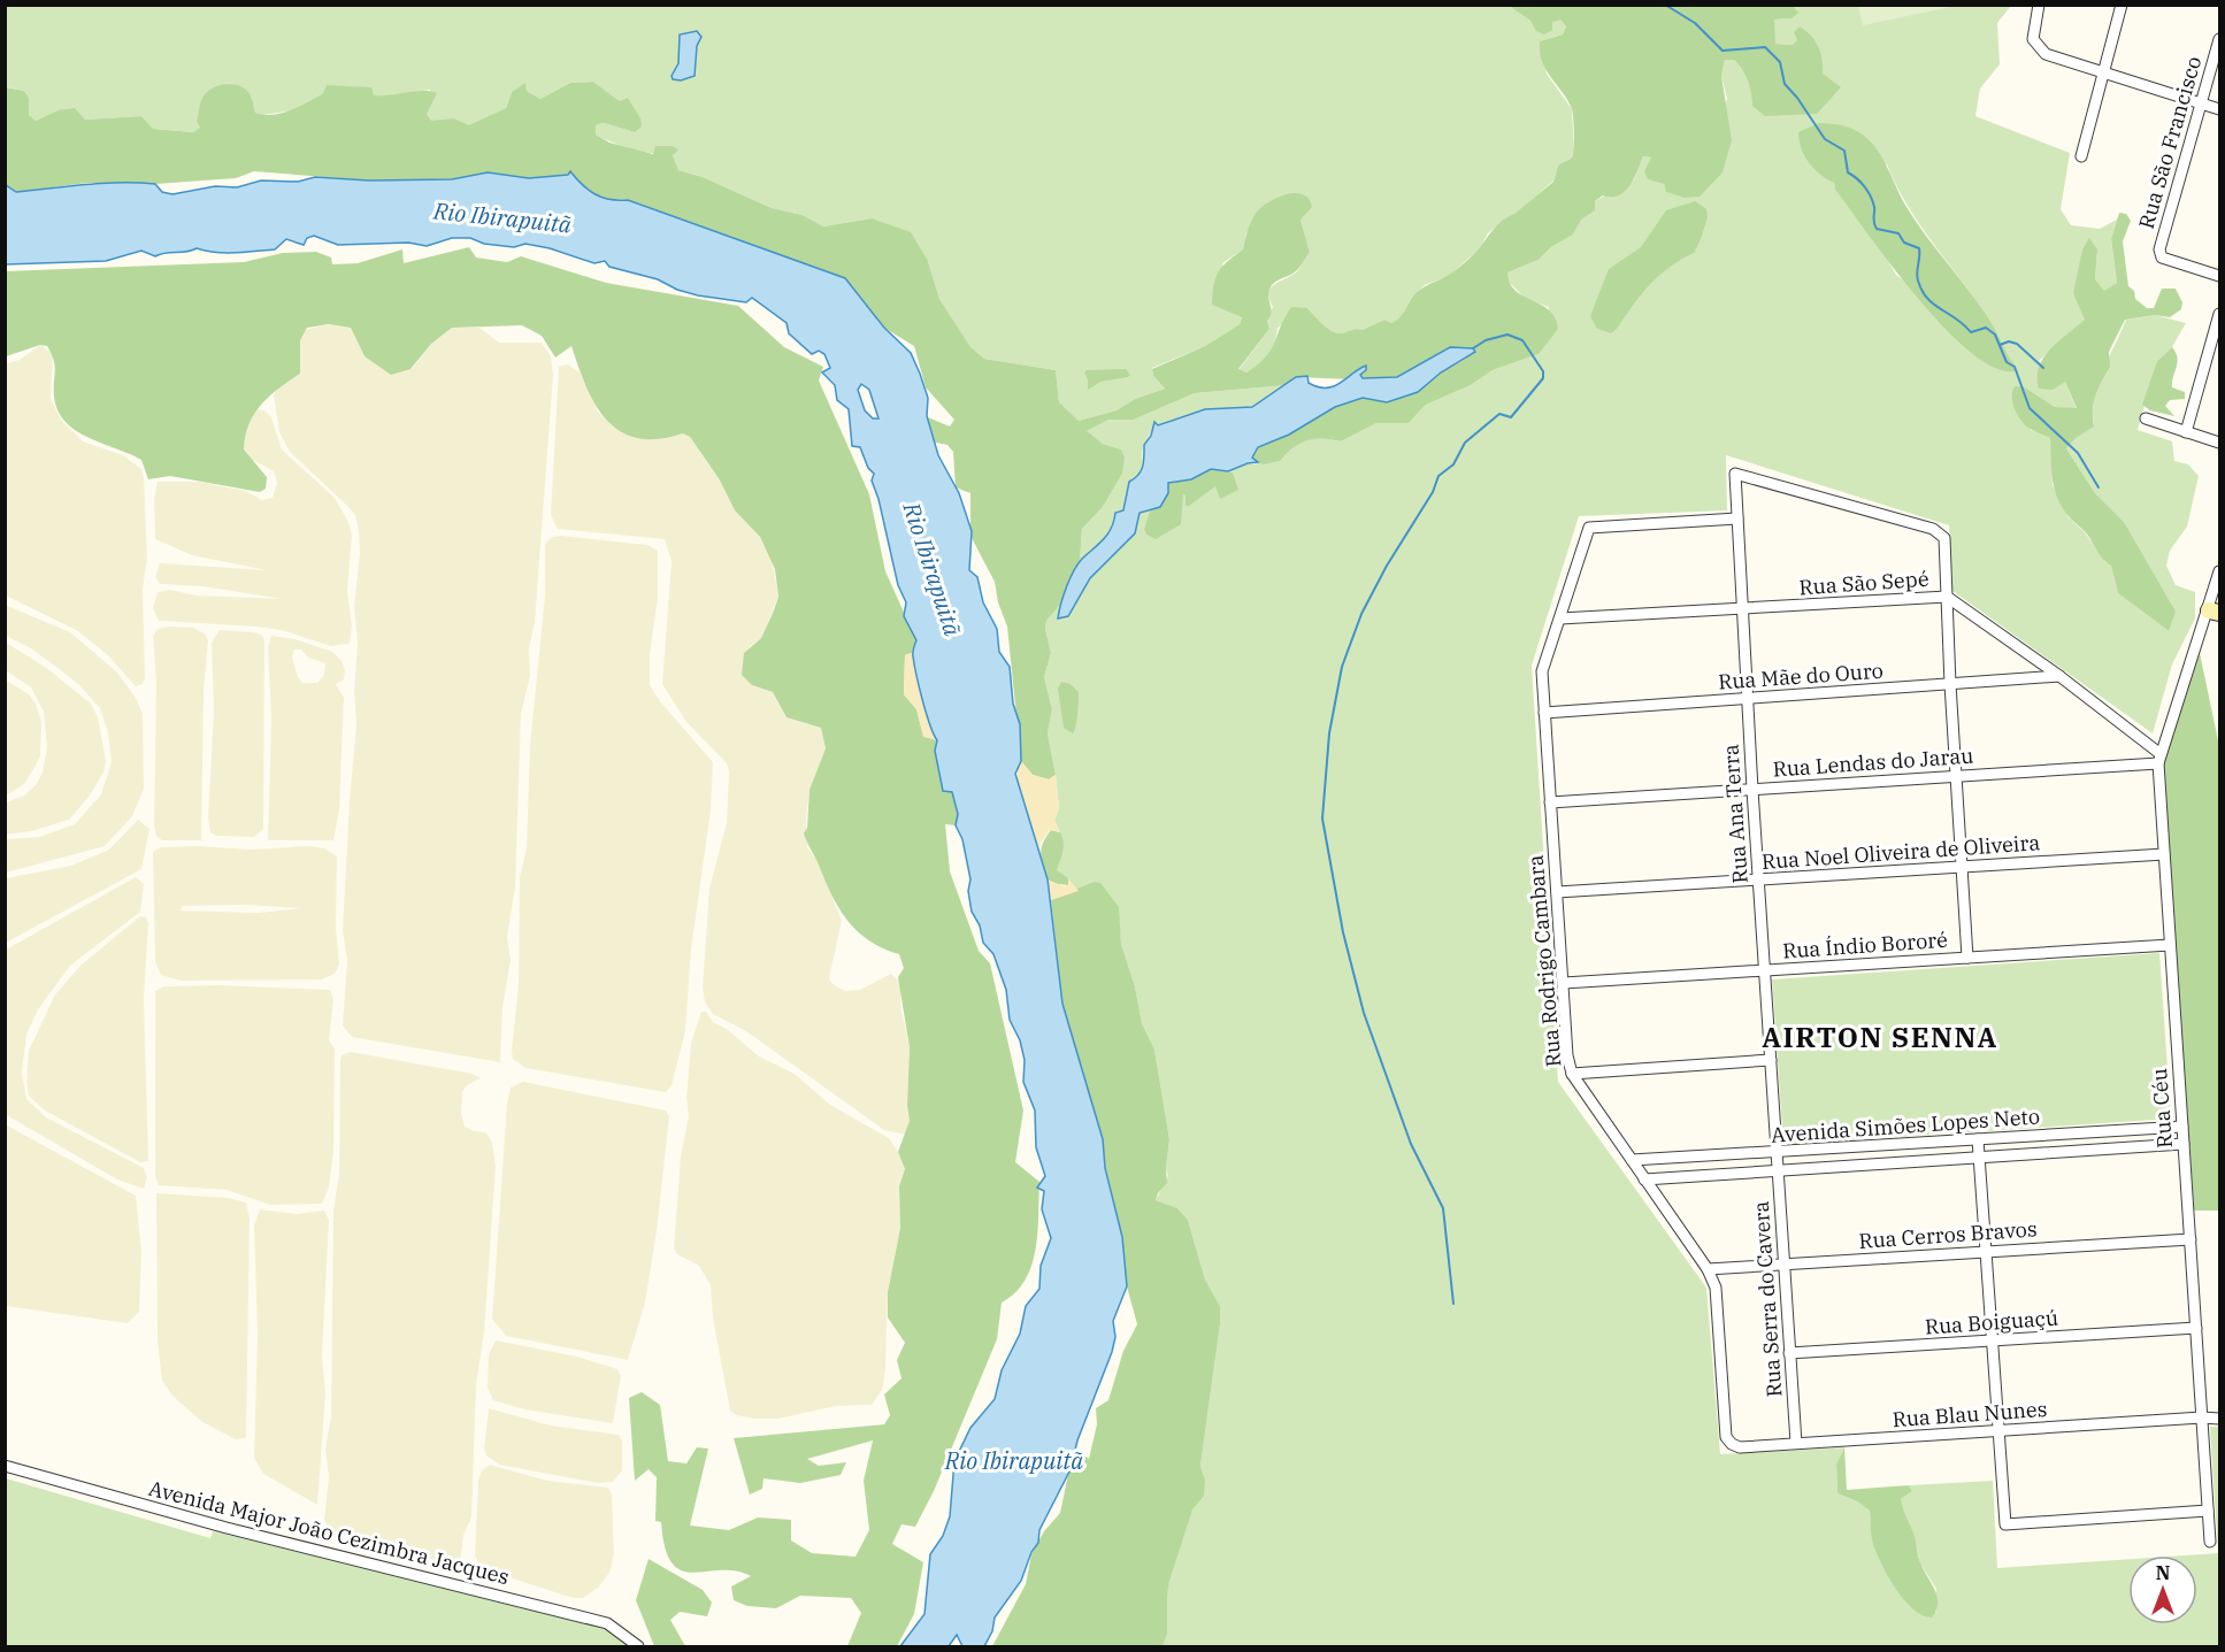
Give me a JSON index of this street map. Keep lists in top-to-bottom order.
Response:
{
  "streets": {
    "street": [
      "Rua São Francisco",
      "Rua São Sepé",
      "Rua Mãe do Ouro",
      "Rua Lendas do Jarau",
      "Rua Ana Terra",
      "Rua Noel Oliveira de Oliveira",
      "Rua Índio Bororé",
      "Rua Rodrigo Cambara",
      "Rua Céu",
      "Avenida Simões Lopes Neto",
      "Rua Cerros Bravos",
      "Rua Serra do Cavera",
      "Rua Boiguaçú",
      "Rua Blau Nunes",
      "Avenida Major João Cezimbra Jacques"
    ]
  },
  "crossings": [
    ["Rua São Sepé", "Rua Mãe do Ouro"],
    ["Rua São Sepé", "Rua Lendas do Jarau"],
    ["Rua São Sepé", "Rua Ana Terra"],
    ["Rua São Sepé", "Rua Rodrigo Cambara"],
    ["Rua São Sepé", "Rua Céu"],
    ["Rua Mãe do Ouro", "Rua Ana Terra"],
    ["Rua Mãe do Ouro", "Rua Rodrigo Cambara"],
    ["Rua Lendas do Jarau", "Rua Ana Terra"],
    ["Rua Lendas do Jarau", "Rua Rodrigo Cambara"],
    ["Rua Lendas do Jarau", "Rua Céu"],
    ["Rua Ana Terra", "Rua Noel Oliveira de Oliveira"],
    ["Rua Ana Terra", "Rua Índio Bororé"],
    ["Rua Ana Terra", "Rua Rodrigo Cambara"],
    ["Rua Ana Terra", "Avenida Simões Lopes Neto"],
    ["Rua Ana Terra", "Rua Serra do Cavera"],
    ["Rua Noel Oliveira de Oliveira", "Rua Rodrigo Cambara"],
    ["Rua Noel Oliveira de Oliveira", "Rua Céu"],
    ["Rua Índio Bororé", "Rua Rodrigo Cambara"],
    ["Rua Índio Bororé", "Rua Céu"],
    ["Rua Rodrigo Cambara", "Avenida Simões Lopes Neto"],
    ["Rua Rodrigo Cambara", "Rua Cerros Bravos"],
    ["Rua Rodrigo Cambara", "Rua Blau Nunes"],
    ["Rua Céu", "Avenida Simões Lopes Neto"],
    ["Rua Céu", "Rua Cerros Bravos"],
    ["Rua Céu", "Rua Boiguaçú"],
    ["Rua Céu", "Rua Blau Nunes"],
    ["Avenida Simões Lopes Neto", "Rua Serra do Cavera"],
    ["Rua Cerros Bravos", "Rua Serra do Cavera"],
    ["Rua Serra do Cavera", "Rua Boiguaçú"],
    ["Rua Serra do Cavera", "Rua Blau Nunes"]
  ],
  "districts": ["AIRTON SENNA"],
  "water": ["Rio Ibirapuitã"],
  "north": "top"
}
